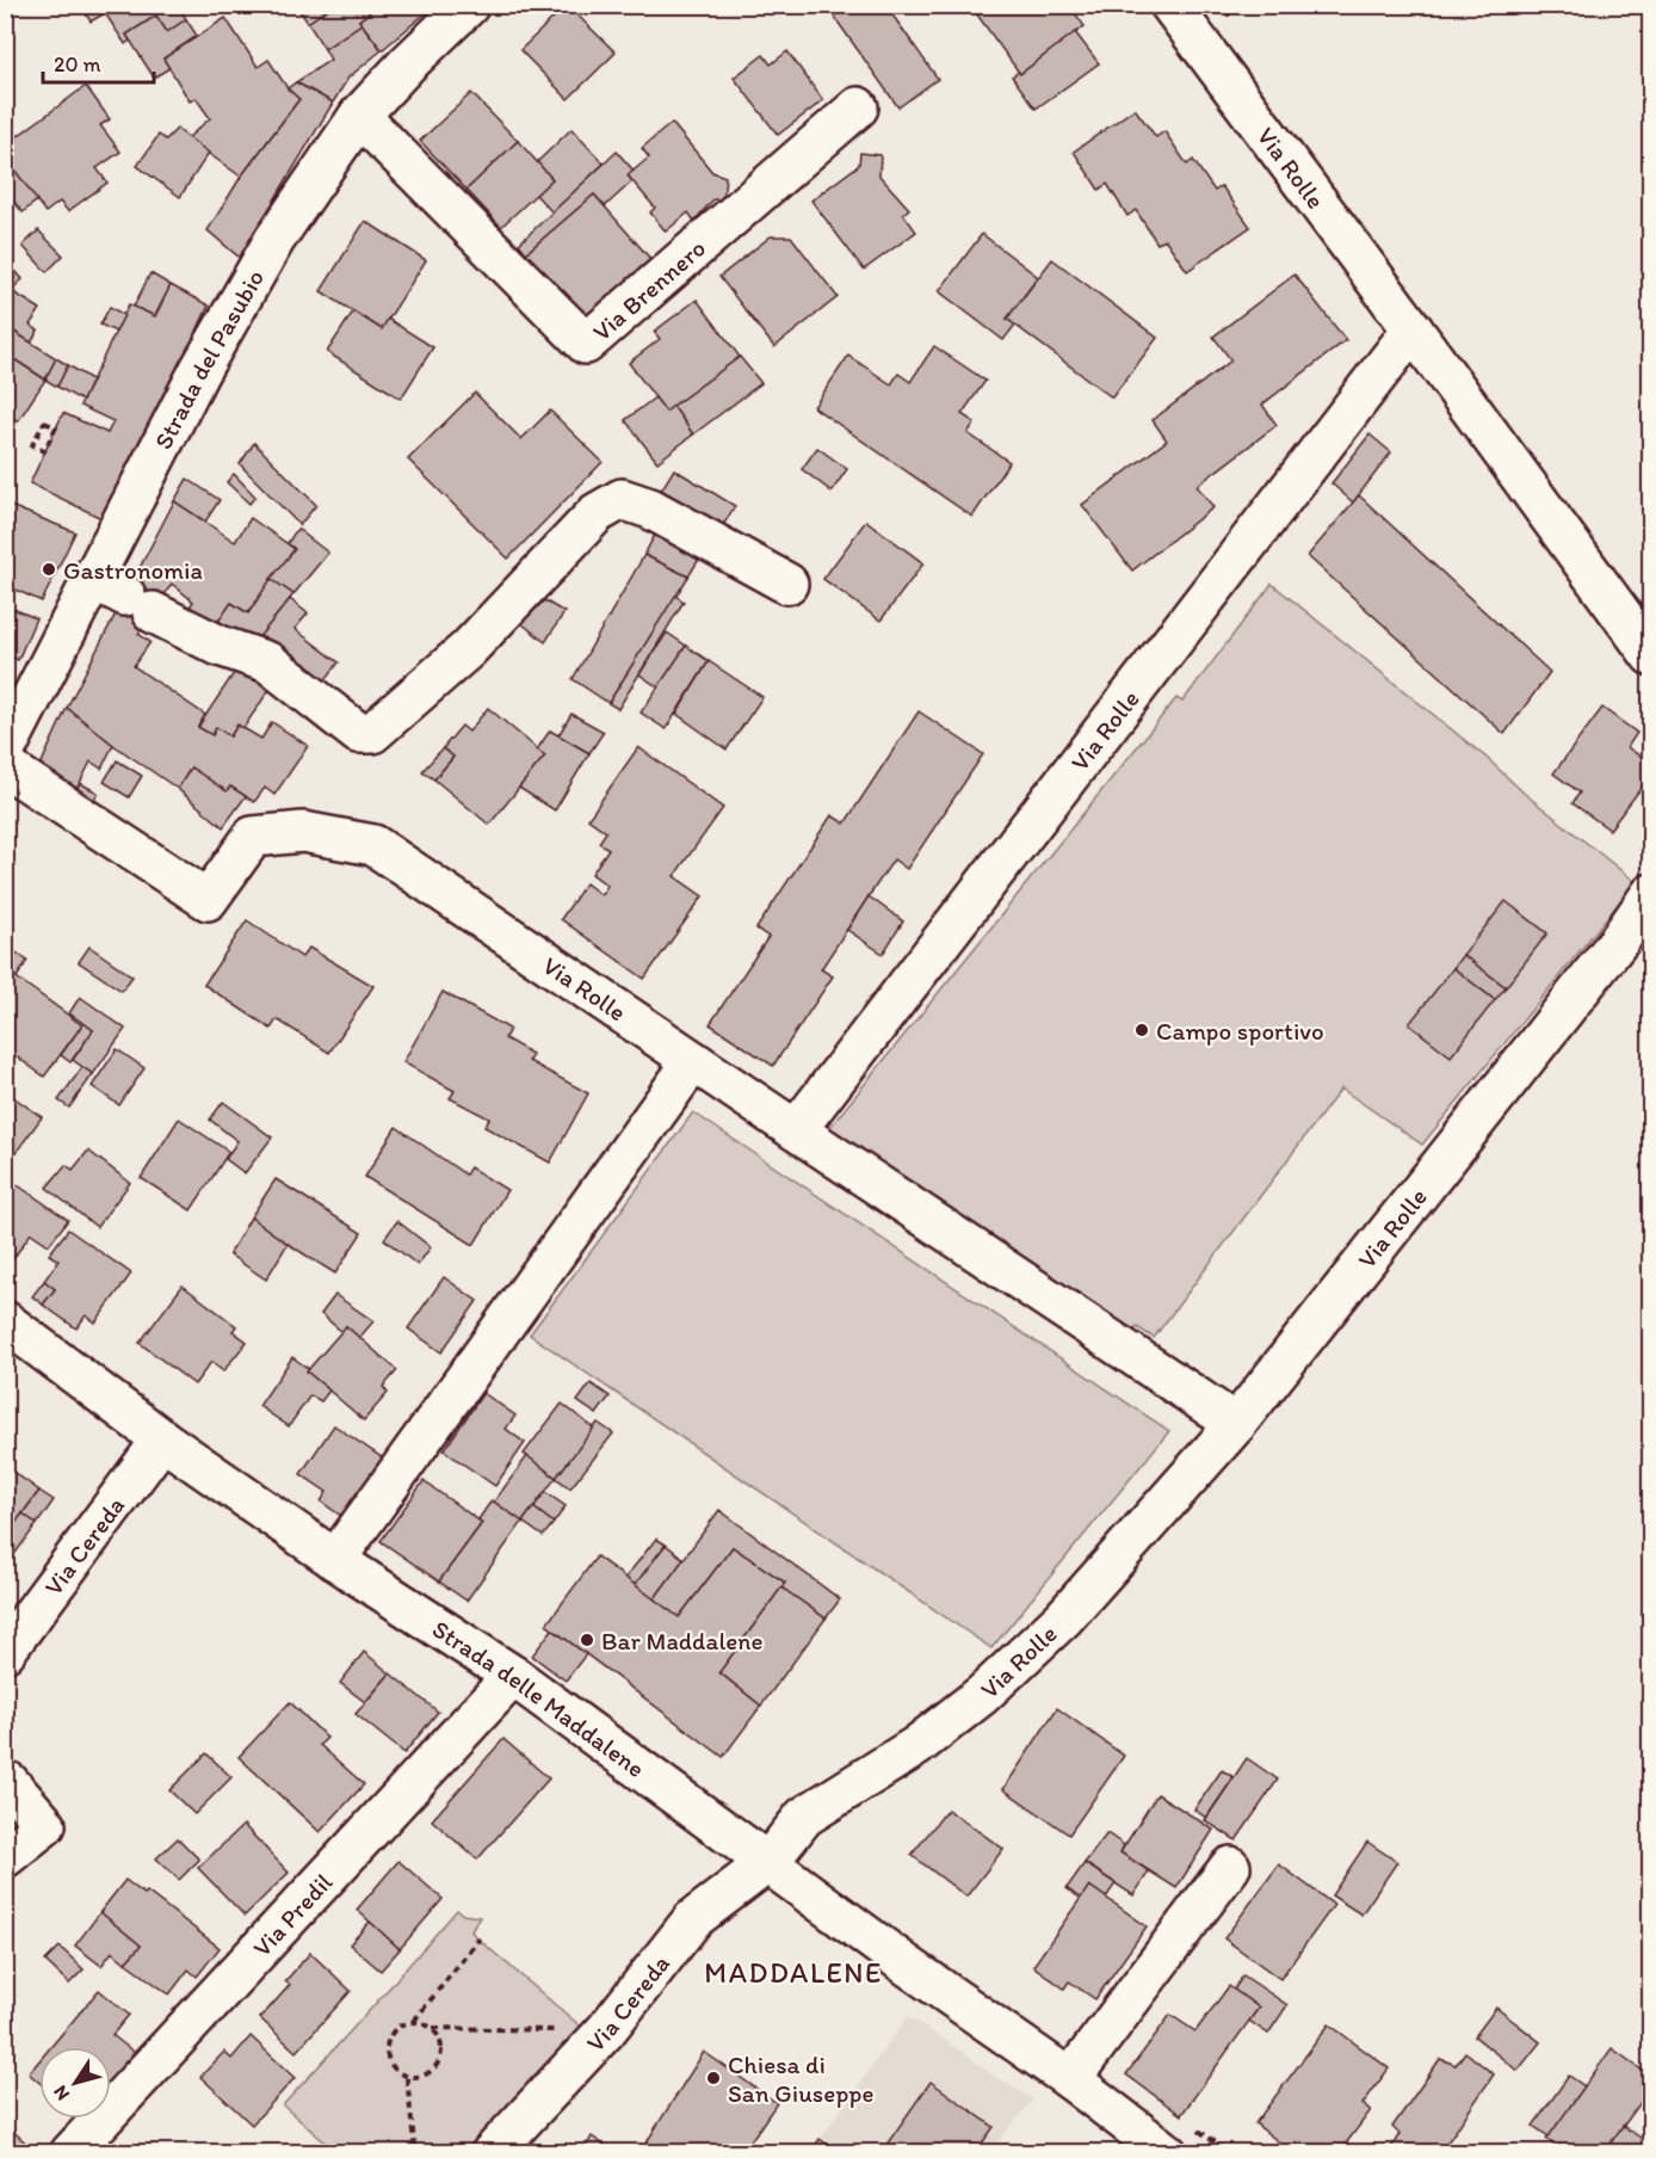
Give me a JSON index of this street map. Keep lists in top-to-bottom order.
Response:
{
  "streets": {
    "street": [
      "Via Rolle",
      "Via Brennero",
      "Strada del Pasubio",
      "Via Cereda",
      "Strada delle Maddalene",
      "Via Predil"
    ]
  },
  "crossings": [
    ["Via Rolle", "Via Cereda"],
    ["Via Rolle", "Strada delle Maddalene"],
    ["Via Brennero", "Strada del Pasubio"],
    ["Via Cereda", "Strada delle Maddalene"],
    ["Strada delle Maddalene", "Via Predil"]
  ],
  "districts": ["MADDALENE"],
  "places": [
    "Gastronomia",
    "Campo sportivo",
    "Bar Maddalene",
    "Chiesa di San Giuseppe"
  ],
  "scale_bar": "20 m",
  "north": "bottom left"
}
